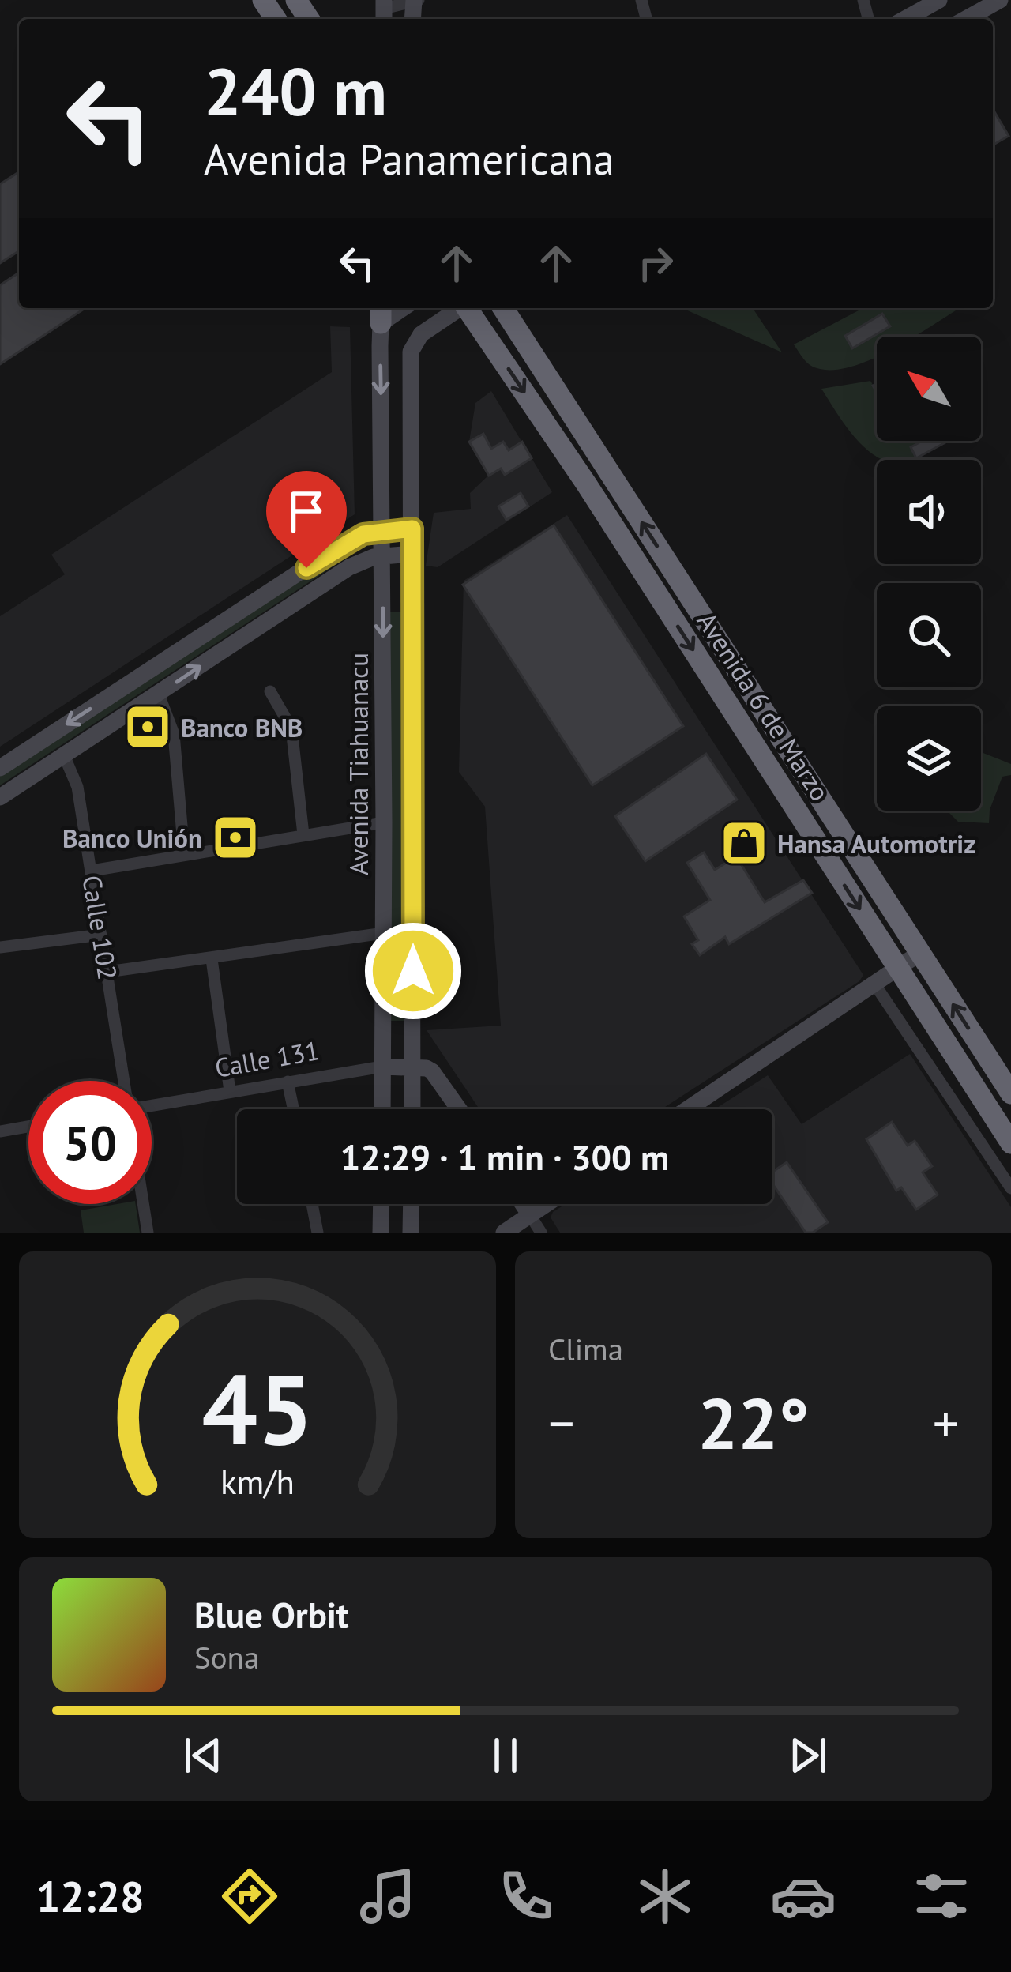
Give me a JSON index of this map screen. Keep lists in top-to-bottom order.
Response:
{
  "streets": {
    "highway": ["Avenida 6 de Marzo"],
    "main road": ["Avenida Tiahuanacu", "Calle 131"],
    "street": ["Calle 102"]
  },
  "crossings": [
    ["Avenida Tiahuanacu", "Calle 131"]
  ],
  "places": {
    "bank": ["Banco BNB", "Banco Unión"],
    "shop": ["Hansa Automotriz"]
  },
  "north": "top left",
  "page": {
    "turn": ["240 m", "Avenida Panamericana"],
    "limit": "50",
    "trip": "12:29 · 1 min · 300 m",
    "tile": "Clima",
    "heat": ["−", "22°", "+"],
    "song": ["Blue Orbit", "Sona"],
    "tabs": "12:28",
    "gauge": ["45", "km/h"]
  }
}
